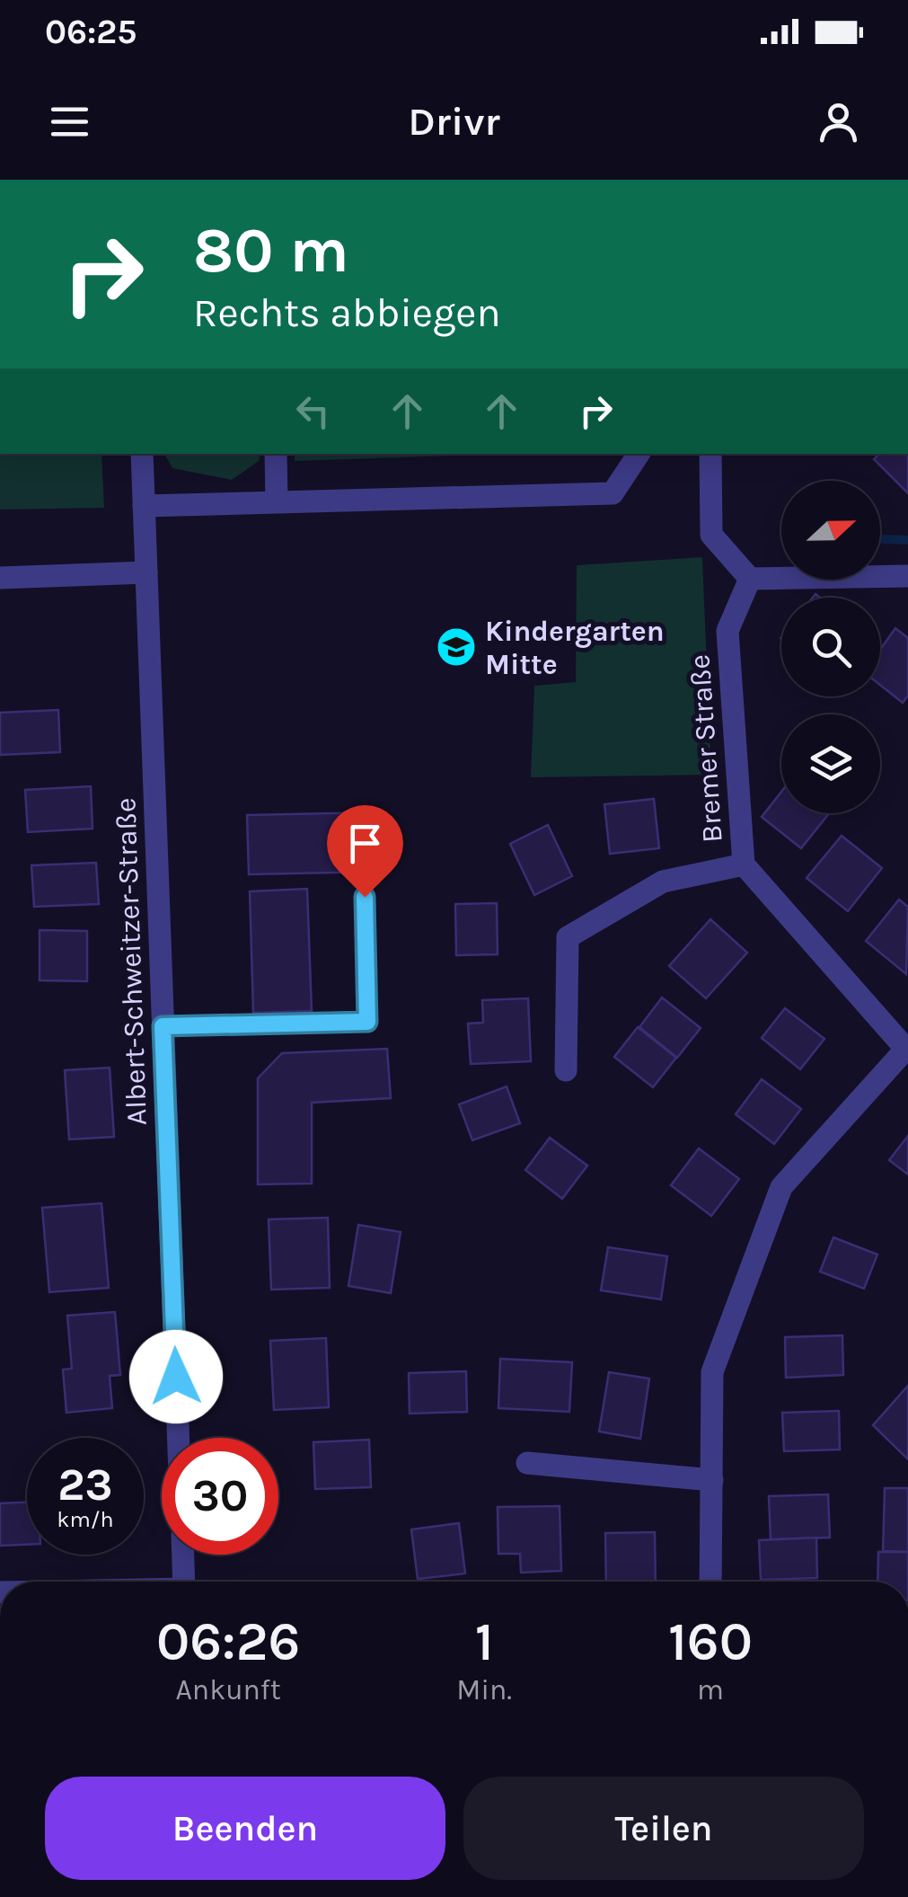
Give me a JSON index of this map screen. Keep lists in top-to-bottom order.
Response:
{
  "streets": {
    "street": ["Bremer Straße", "Albert-Schweitzer-Straße"]
  },
  "places": {
    "school or university": ["Kindergarten Mitte"]
  },
  "north": "right",
  "page": {
    "status": "06:25",
    "header": "Drivr",
    "turn": ["80 m", "Rechts abbiegen"],
    "speed": "23 km/h",
    "limit": "30",
    "eta": [
      "06:26",
      "Ankunft",
      "1",
      "Min.",
      "160",
      "m"
    ],
    "buttons": ["Beenden", "Teilen"]
  }
}
